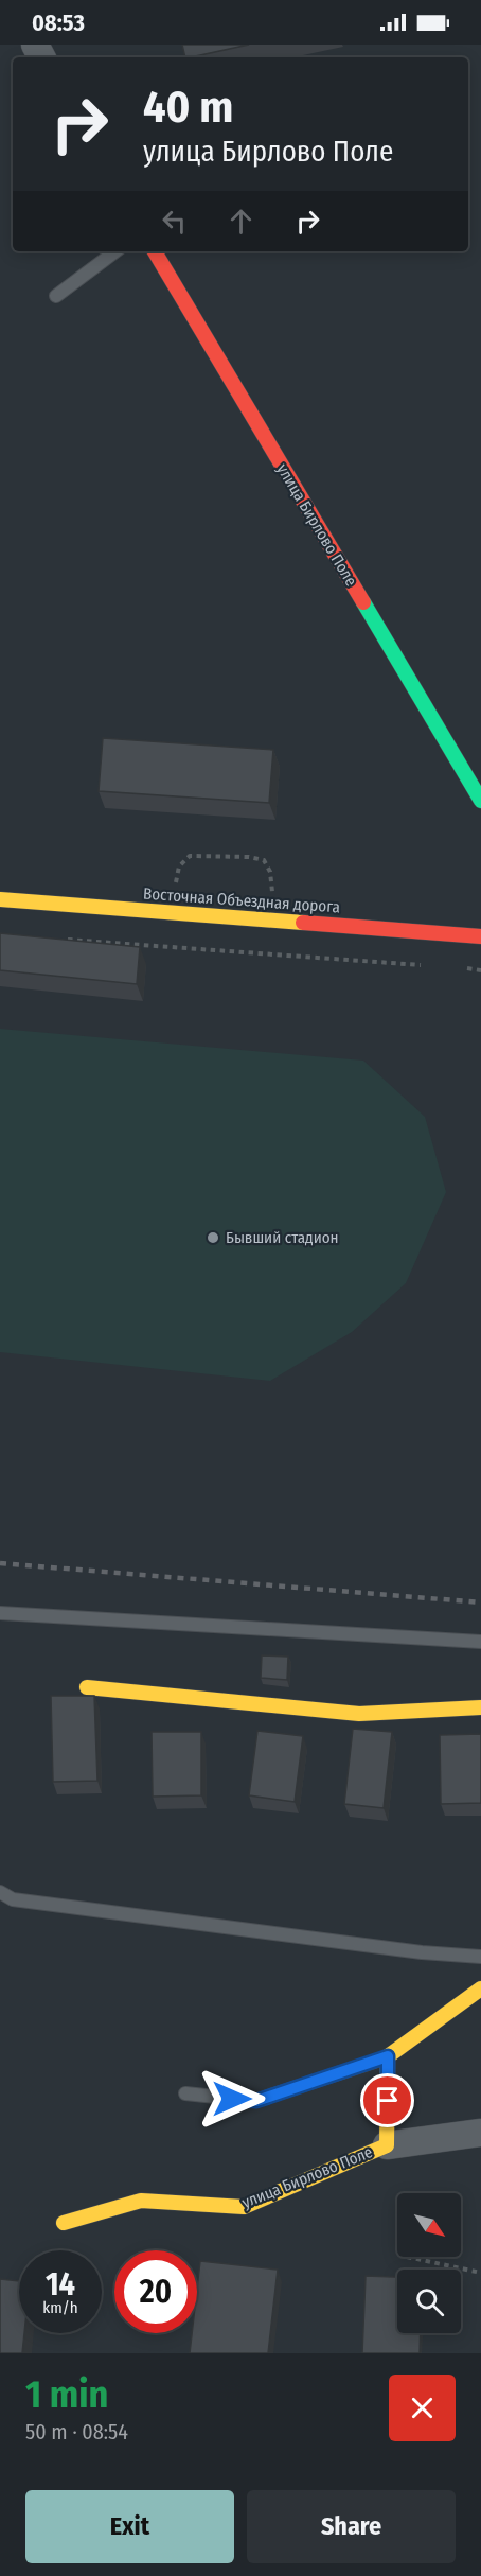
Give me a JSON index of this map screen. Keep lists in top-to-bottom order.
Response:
{
  "streets": {
    "street": ["улица Бирлово Поле", "Восточная Объездная дорога"]
  },
  "places": ["Бывший стадион"],
  "north": "bottom right",
  "page": {
    "status": "08:53",
    "turn": ["40 m", "улица Бирлово Поле"],
    "speed": "14 km/h",
    "limit": "20",
    "heading": ["1 min", "50 m · 08:54"],
    "buttons": ["Exit", "Share"]
  }
}
